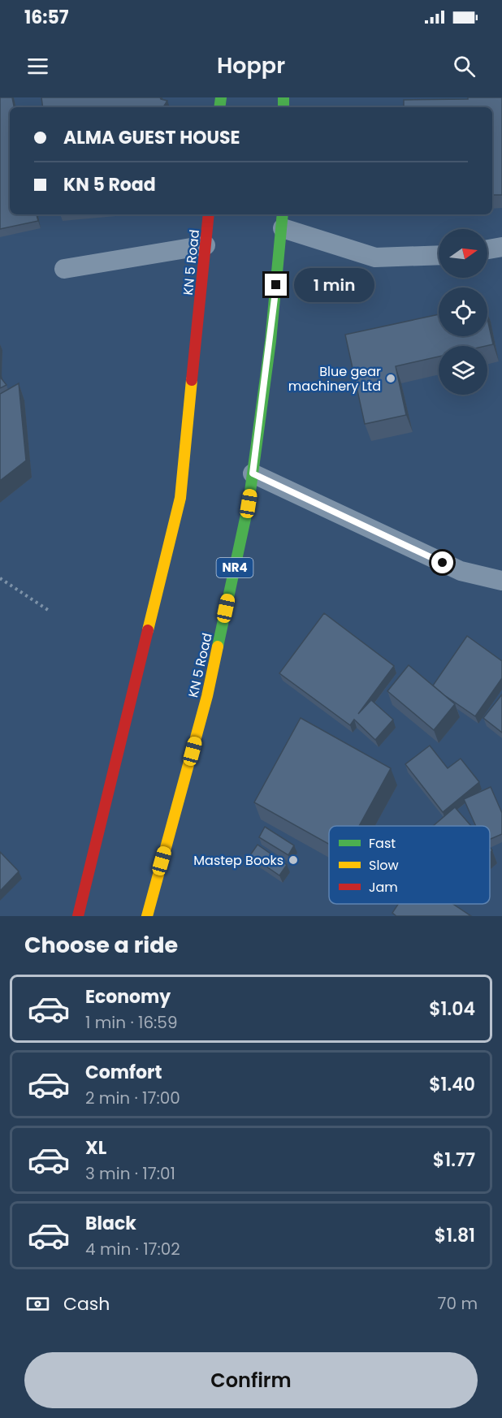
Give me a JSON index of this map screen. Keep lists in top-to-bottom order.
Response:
{
  "streets": {
    "highway": ["KN 5 Road", "NR4"]
  },
  "places": ["Blue gear machinery Ltd", "Mastep Books"],
  "legend": ["Fast", "Slow", "Jam"],
  "north": "right",
  "page": {
    "status": "16:57",
    "header": "Hoppr",
    "banner": ["ALMA GUEST HOUSE", "KN 5 Road"],
    "bubble": "1 min",
    "heading": "Choose a ride",
    "list": [
      {
        "name": "Economy",
        "note": "1 min · 16:59",
        "value": "$1.04"
      },
      {
        "name": "Comfort",
        "note": "2 min · 17:00",
        "value": "$1.40"
      },
      {
        "name": "XL",
        "note": "3 min · 17:01",
        "value": "$1.77"
      },
      {
        "name": "Black",
        "note": "4 min · 17:02",
        "value": "$1.81"
      }
    ],
    "pay": ["Cash", "70 m"],
    "buttons": "Confirm"
  }
}
